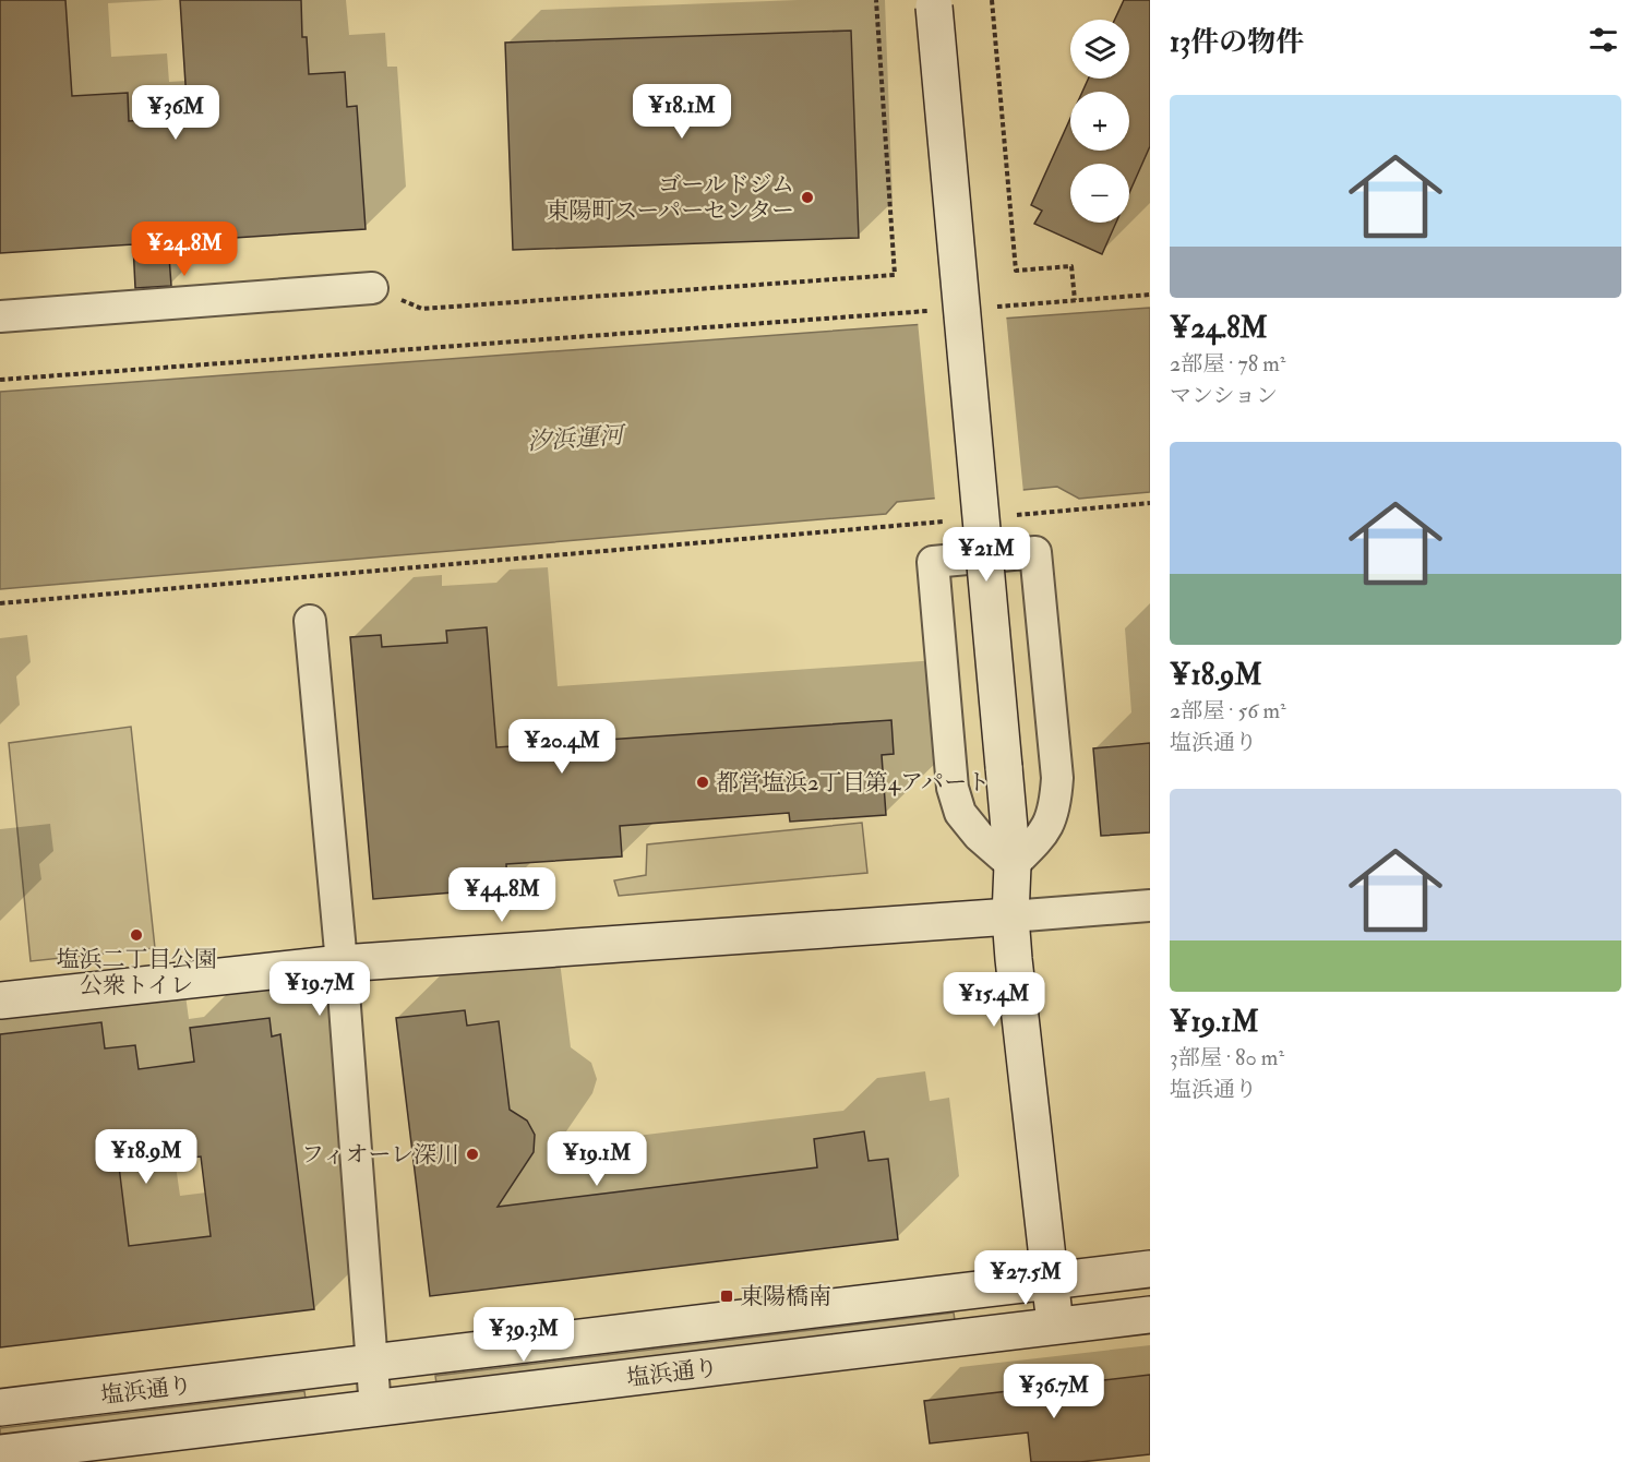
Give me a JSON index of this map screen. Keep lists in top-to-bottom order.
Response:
{
  "streets": {
    "street": ["塩浜通り"]
  },
  "water": ["汐浜運河"],
  "places": {
    "other": [
      "ゴールドジム 東陽町スーパーセンター",
      "都営塩浜2丁目第4アパート",
      "塩浜二丁目公園 公衆トイレ",
      "フィオーレ深川"
    ],
    "transit": ["東陽橋南"]
  },
  "page": {
    "heading": "13件の物件",
    "map_buttons": ["+", "−"],
    "list": [
      {
        "name": "¥24.8M",
        "note": "2部屋 · 78 m² · マンション"
      },
      {
        "name": "¥18.9M",
        "note": "2部屋 · 56 m² · 塩浜通り"
      },
      {
        "name": "¥19.1M",
        "note": "3部屋 · 80 m² · 塩浜通り"
      }
    ],
    "price": [
      "¥18.1M",
      "¥36M",
      "¥24.8M",
      "¥21M",
      "¥20.4M",
      "¥44.8M",
      "¥19.7M",
      "¥15.4M",
      "¥18.9M",
      "¥19.1M",
      "¥27.5M",
      "¥39.3M",
      "¥36.7M"
    ]
  }
}
